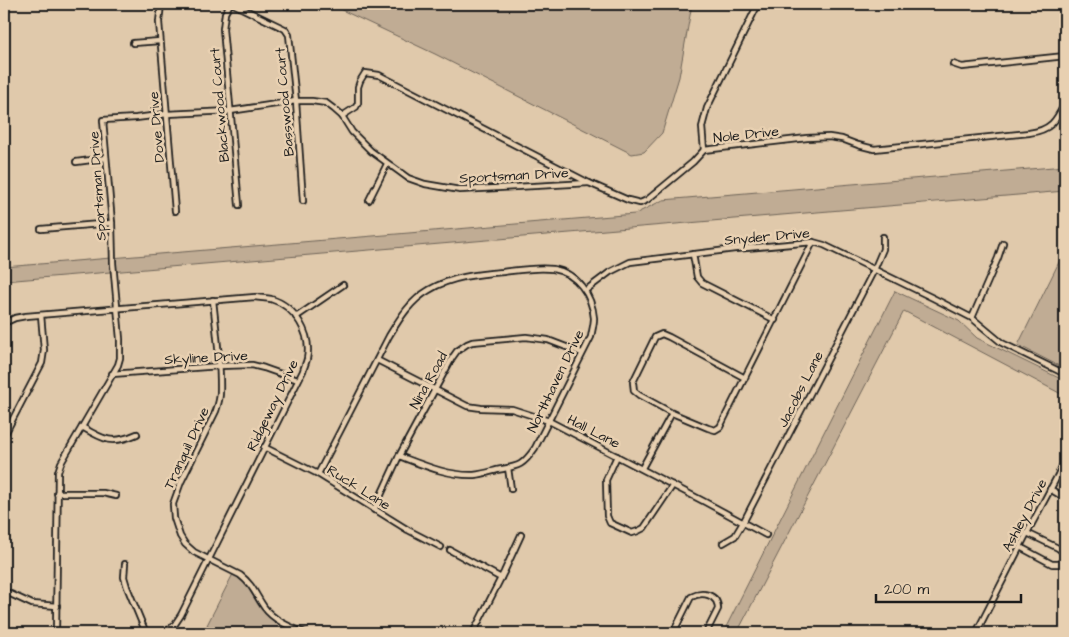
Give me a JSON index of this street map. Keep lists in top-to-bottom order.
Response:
{
  "streets": {
    "street": [
      "Basswood Court",
      "Blackwood Court",
      "Dove Drive",
      "Nole Drive",
      "Sportsman Drive",
      "Snyder Drive",
      "Skyline Drive",
      "Nina Road",
      "Northhaven Drive",
      "Jacobs Lane",
      "Ridgeway Drive",
      "Hall Lane",
      "Tranquil Drive",
      "Ruck Lane",
      "Ashley Drive"
    ]
  },
  "crossings": [
    ["Basswood Court", "Blackwood Court"],
    ["Basswood Court", "Sportsman Drive"],
    ["Blackwood Court", "Sportsman Drive"],
    ["Dove Drive", "Sportsman Drive"],
    ["Nole Drive", "Sportsman Drive"],
    ["Sportsman Drive", "Skyline Drive"],
    ["Sportsman Drive", "Ridgeway Drive"],
    ["Snyder Drive", "Northhaven Drive"],
    ["Snyder Drive", "Jacobs Lane"],
    ["Skyline Drive", "Ridgeway Drive"],
    ["Skyline Drive", "Tranquil Drive"],
    ["Nina Road", "Northhaven Drive"],
    ["Nina Road", "Hall Lane"],
    ["Nina Road", "Ruck Lane"],
    ["Northhaven Drive", "Hall Lane"],
    ["Jacobs Lane", "Hall Lane"],
    ["Ridgeway Drive", "Tranquil Drive"],
    ["Ridgeway Drive", "Ruck Lane"]
  ],
  "scale_bar": "200 m"
}
